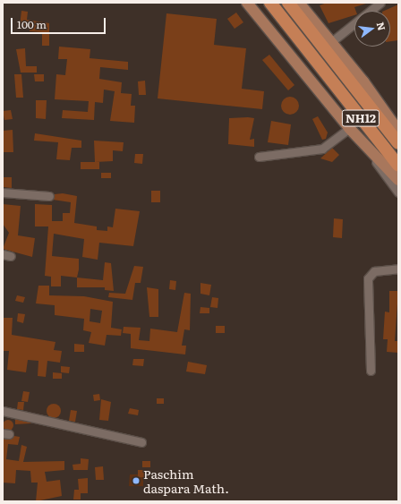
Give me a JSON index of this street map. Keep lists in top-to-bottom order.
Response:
{
  "streets": {
    "highway": ["NH12"]
  },
  "places": ["Paschim daspara Math."],
  "scale_bar": "100 m",
  "north": "right"
}
